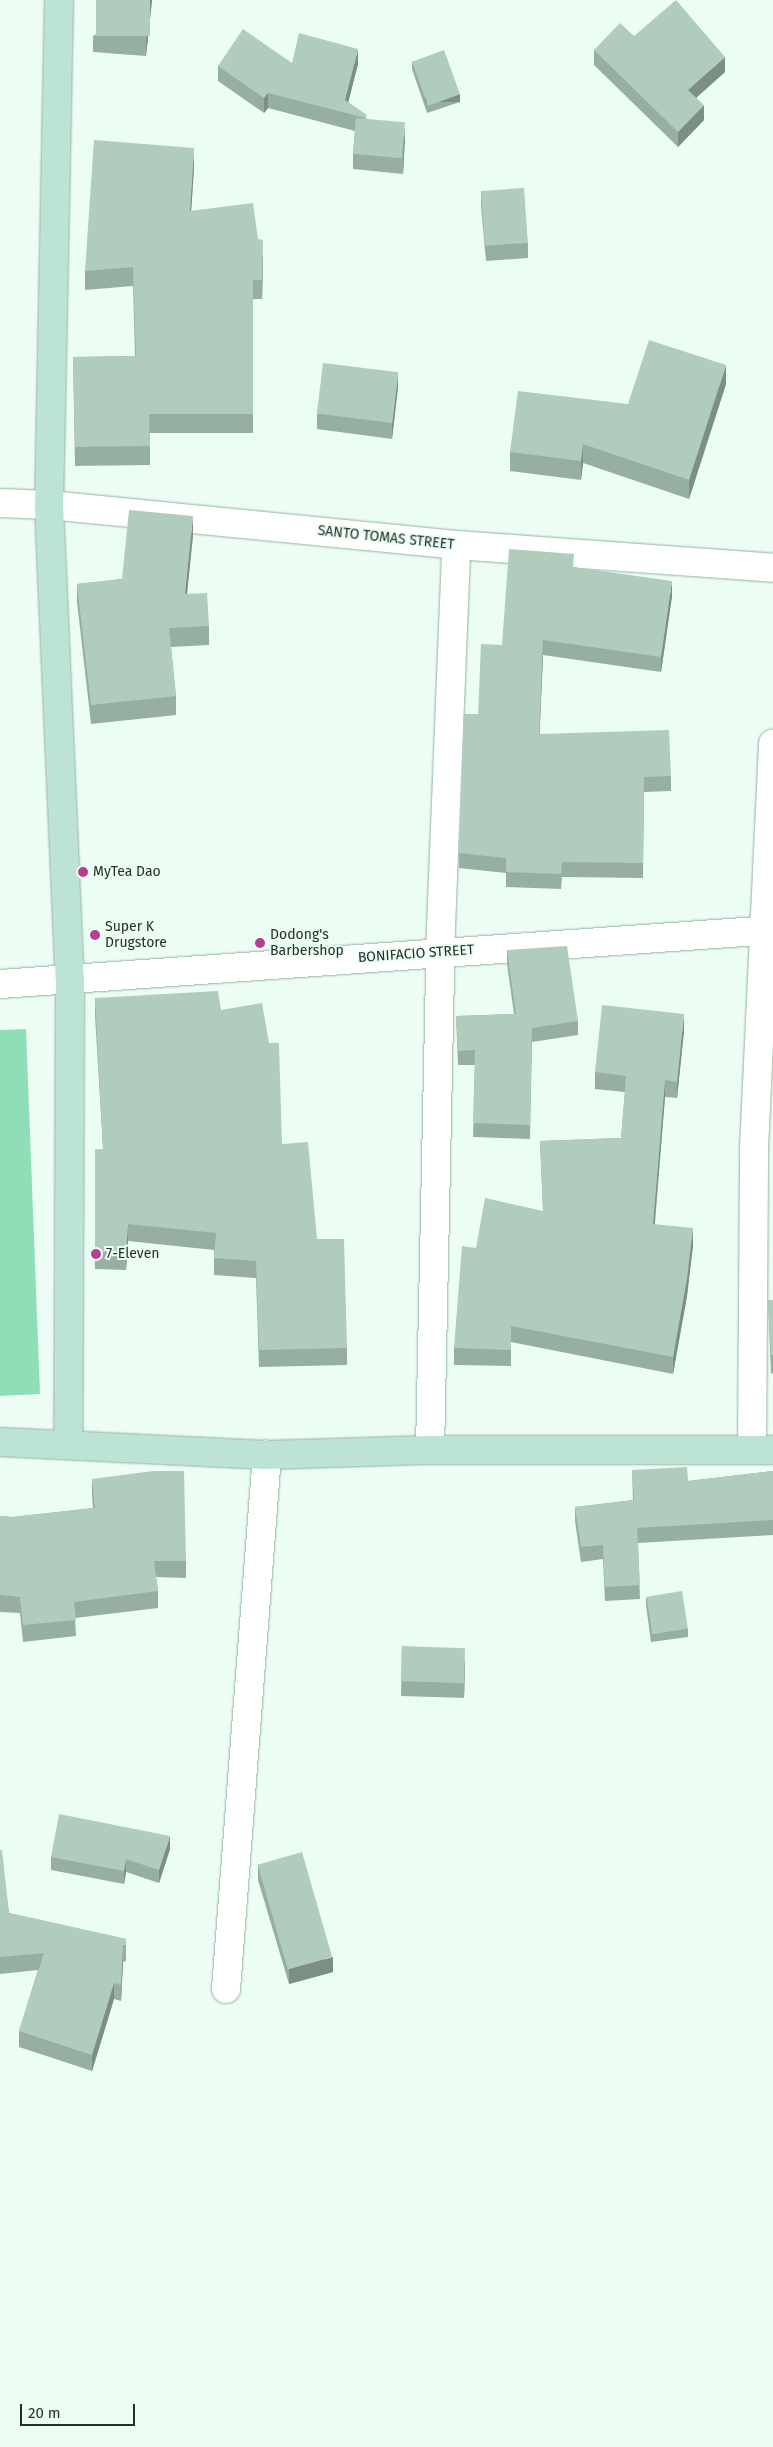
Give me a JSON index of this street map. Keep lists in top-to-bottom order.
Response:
{
  "streets": {
    "street": ["SANTO TOMAS STREET", "BONIFACIO STREET"]
  },
  "places": [
    "MyTea Dao",
    "Super K Drugstore",
    "Dodong's Barbershop",
    "7-Eleven"
  ],
  "scale_bar": "20 m"
}
